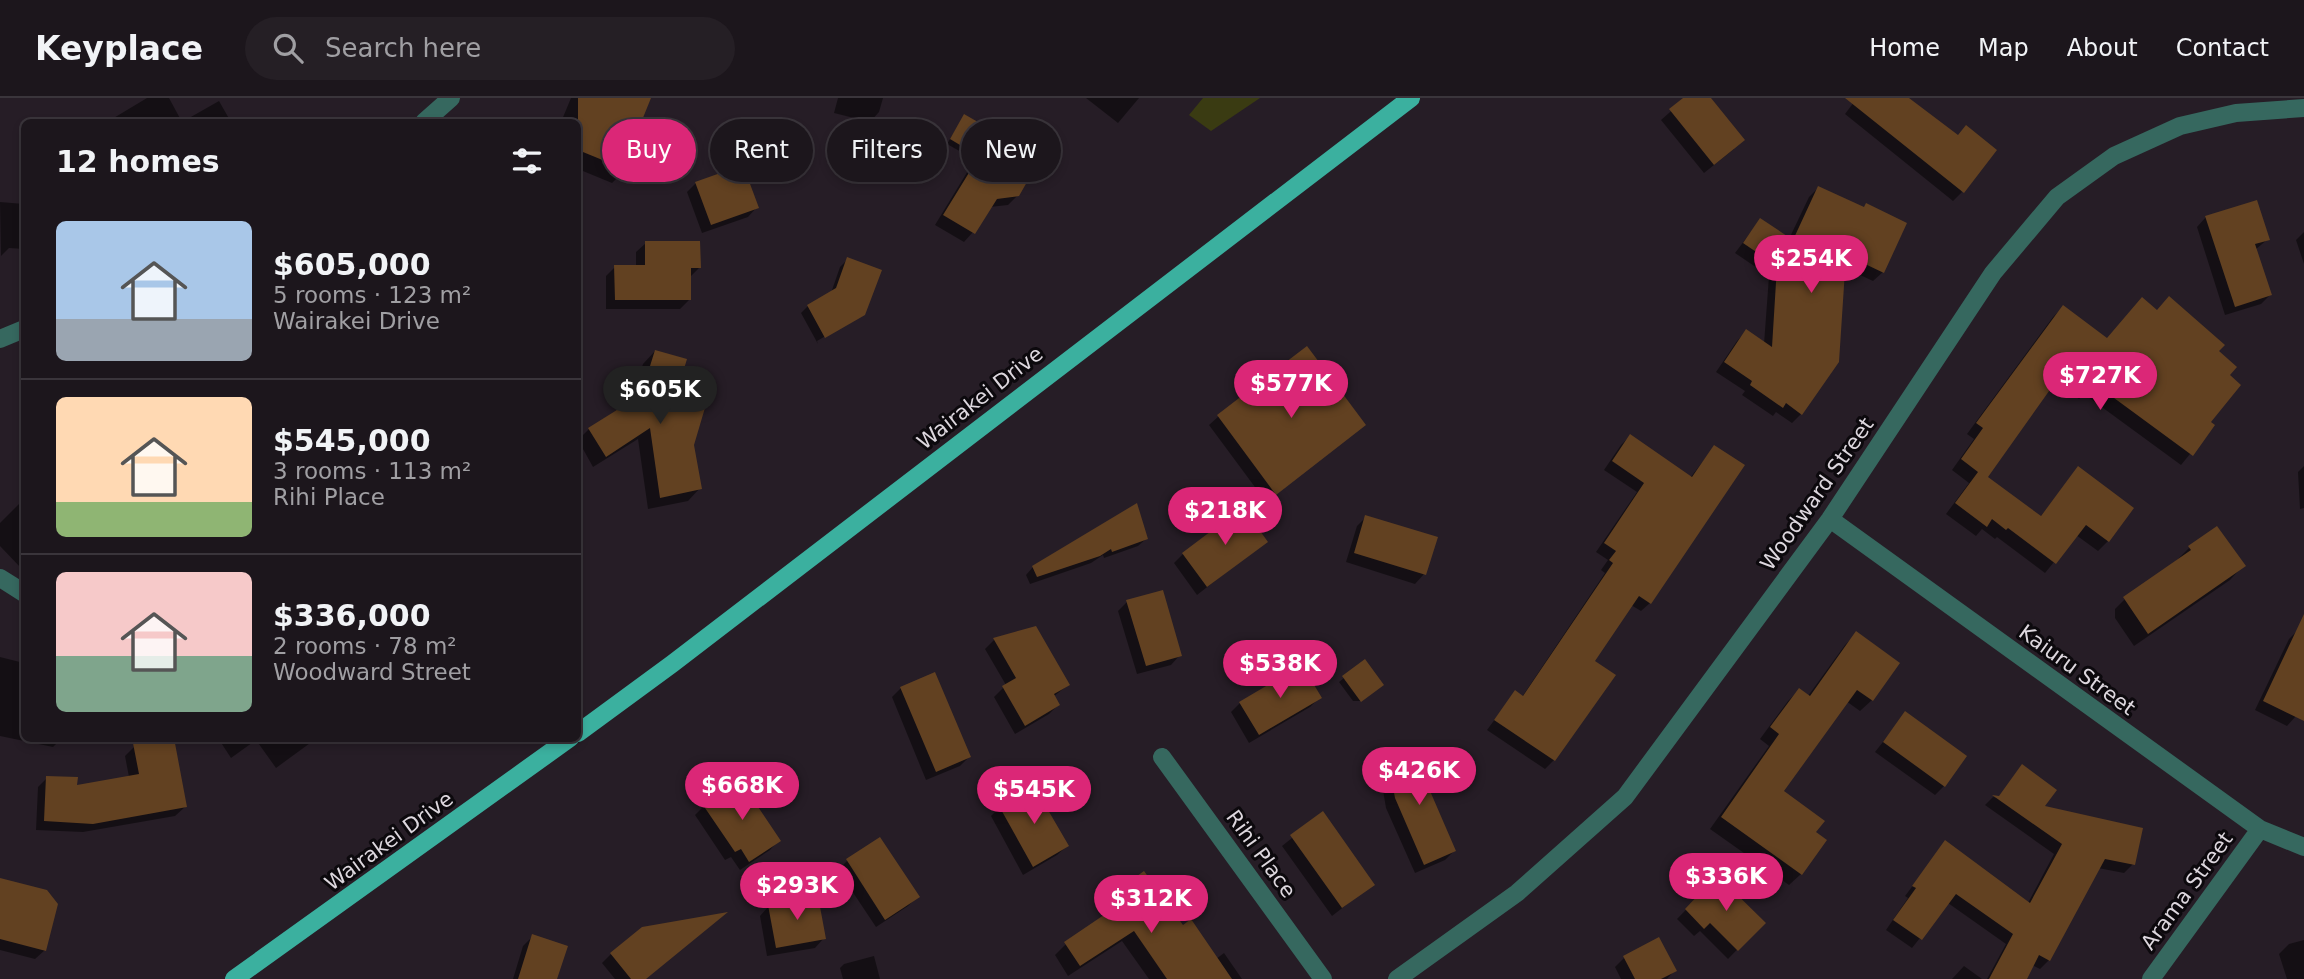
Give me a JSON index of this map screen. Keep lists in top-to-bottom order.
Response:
{
  "streets": {
    "main road": ["Wairakei Drive"],
    "street": [
      "Woodward Street",
      "Kaiuru Street",
      "Rihi Place",
      "Arama Street"
    ]
  },
  "crossings": [
    ["Woodward Street", "Kaiuru Street"],
    ["Kaiuru Street", "Arama Street"]
  ],
  "page": {
    "header": "Keyplace",
    "search": "Search here",
    "nav": [
      "Home",
      "Map",
      "About",
      "Contact"
    ],
    "chip": [
      "Buy",
      "Rent",
      "Filters",
      "New"
    ],
    "heading": "12 homes",
    "list": [
      {
        "name": "$605,000",
        "note": "5 rooms · 123 m² · Wairakei Drive"
      },
      {
        "name": "$545,000",
        "note": "3 rooms · 113 m² · Rihi Place"
      },
      {
        "name": "$336,000",
        "note": "2 rooms · 78 m² · Woodward Street"
      }
    ],
    "price": [
      "$254K",
      "$727K",
      "$577K",
      "$605K",
      "$218K",
      "$538K",
      "$426K",
      "$668K",
      "$545K",
      "$336K",
      "$293K",
      "$312K"
    ]
  }
}
